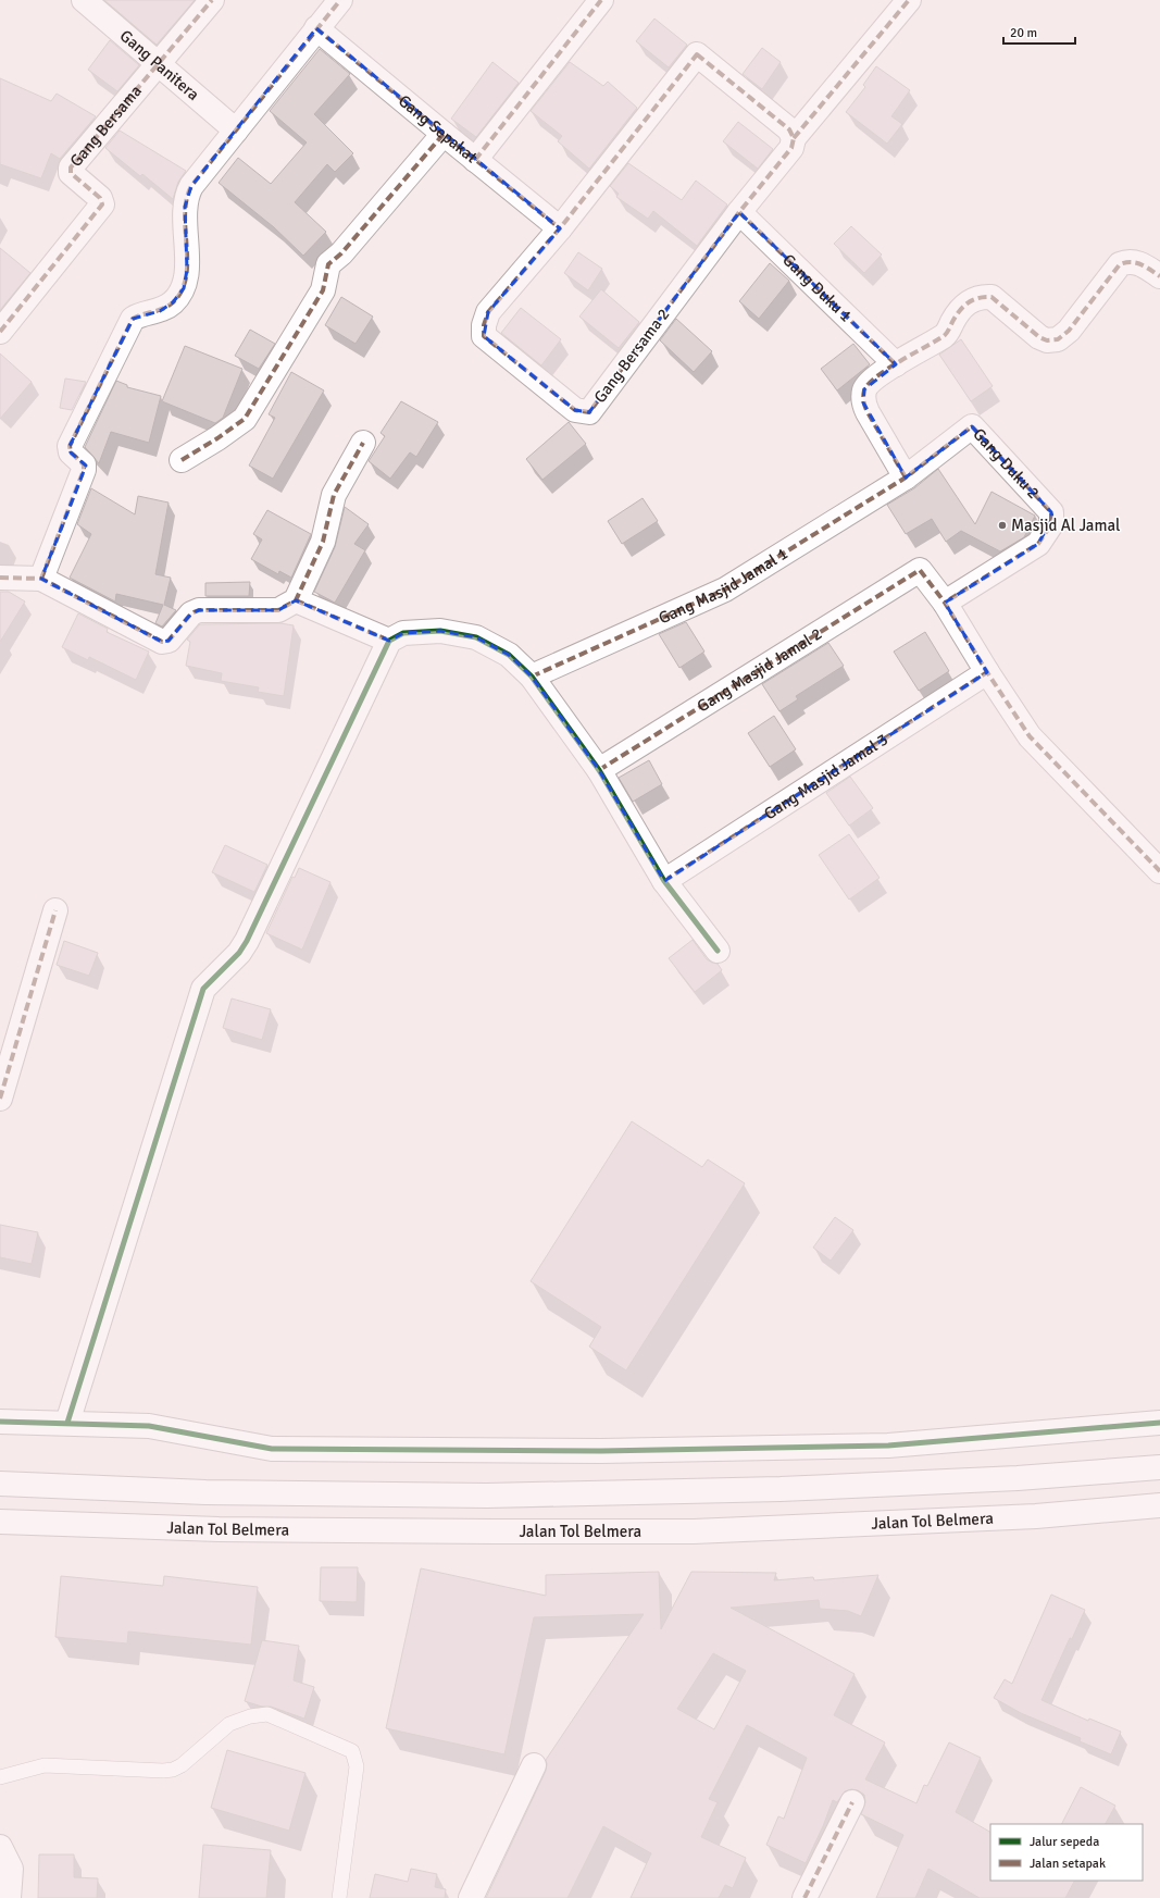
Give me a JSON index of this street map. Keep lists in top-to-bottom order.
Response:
{
  "streets": {
    "main road": [
      "Gang Panitera",
      "Gang Bersama",
      "Gang Sepakat",
      "Gang Duku 1",
      "Gang Bersama 2",
      "Gang Duku 2",
      "Gang Masjid Jamal 1",
      "Gang Masjid Jamal 2",
      "Gang Masjid Jamal 3",
      "Jalan Tol Belmera"
    ]
  },
  "crossings": [
    ["Gang Panitera", "Gang Bersama"],
    ["Gang Sepakat", "Gang Bersama 2"],
    ["Gang Duku 1", "Gang Bersama 2"],
    ["Gang Duku 2", "Gang Masjid Jamal 1"],
    ["Gang Duku 2", "Gang Masjid Jamal 2"]
  ],
  "places": ["Masjid Al Jamal"],
  "legend": ["Jalur sepeda", "Jalan setapak"],
  "scale_bar": "20 m"
}
